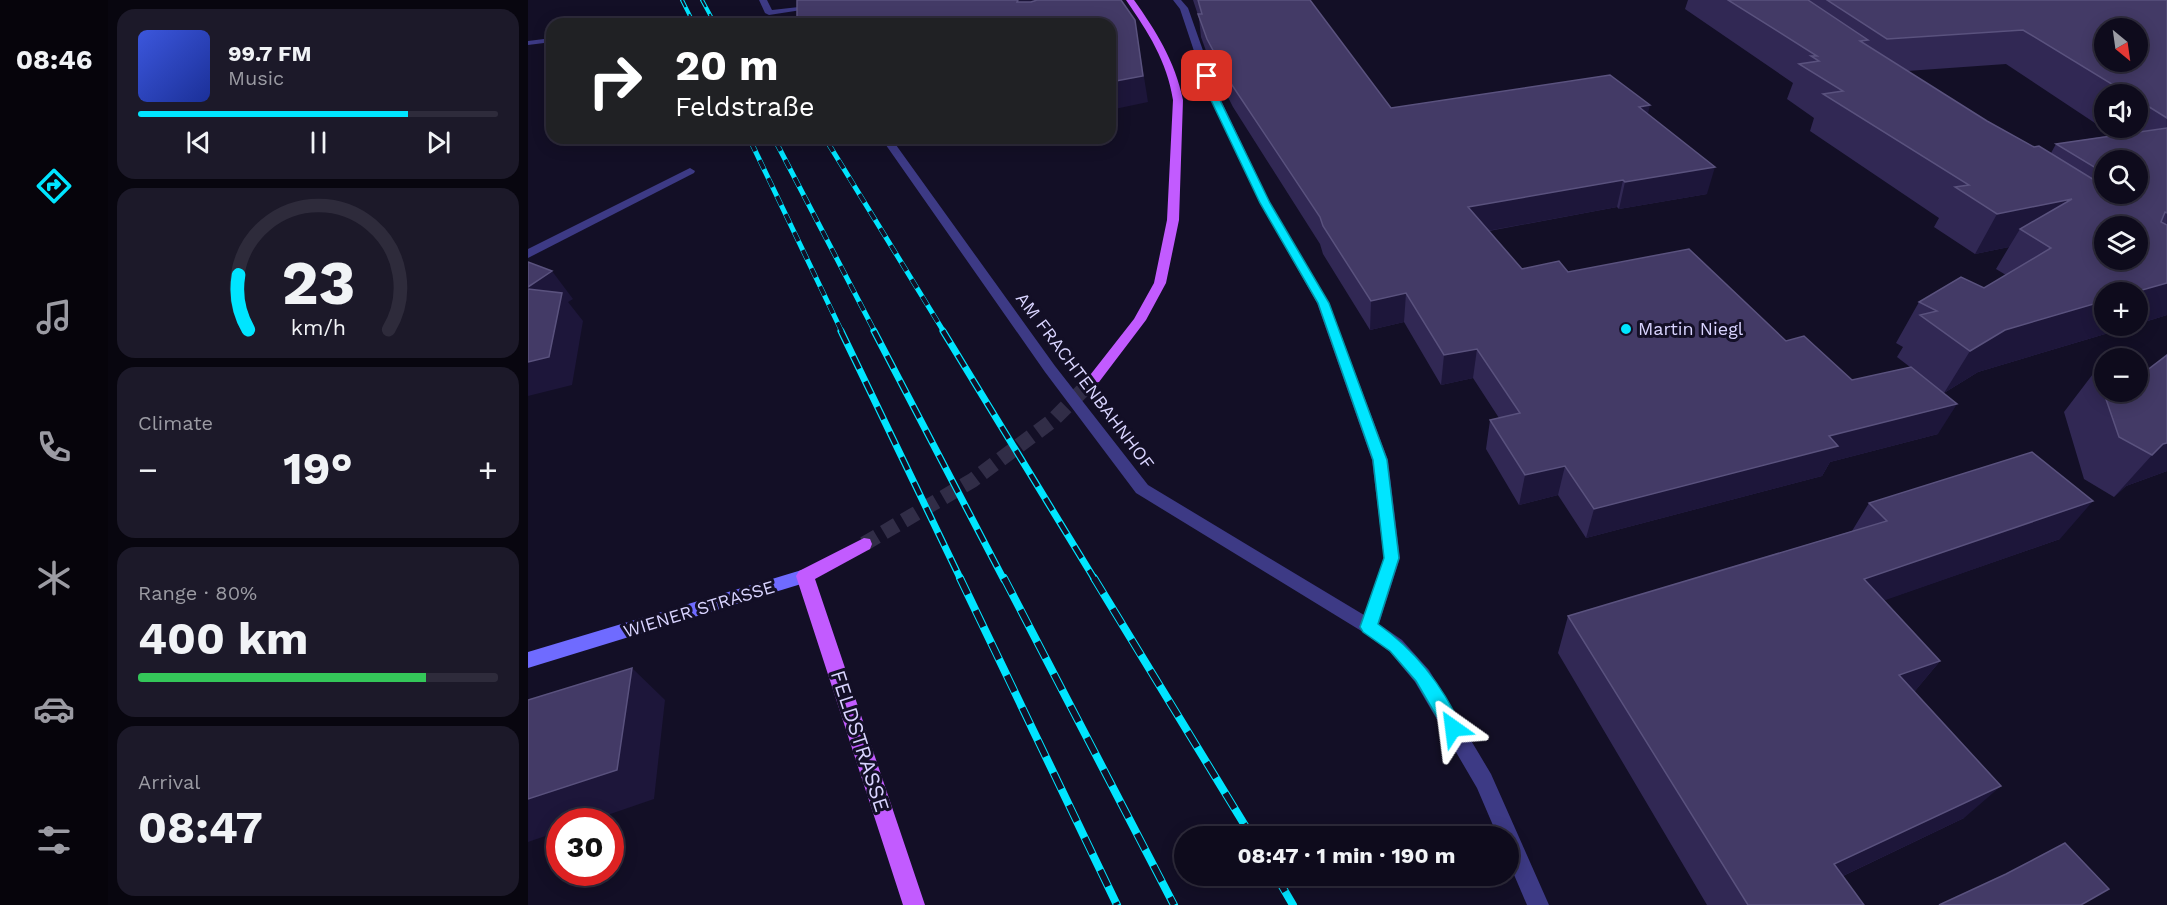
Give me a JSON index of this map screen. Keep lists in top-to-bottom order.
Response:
{
  "streets": {
    "main road": ["WIENER STRASSE", "FELDSTRASSE"],
    "street": ["AM FRACHTENBAHNHOF"]
  },
  "crossings": [
    ["WIENER STRASSE", "FELDSTRASSE"]
  ],
  "places": ["Martin Niegl"],
  "north": "bottom right",
  "page": {
    "tabs": "08:46",
    "map_buttons": ["+", "−"],
    "turn": ["20 m", "Feldstraße"],
    "song": ["99.7 FM", "Music"],
    "tile": [
      "Climate",
      ["Range · 80%", "400 km"],
      ["Arrival", "08:47"]
    ],
    "heat": ["−", "19°", "+"],
    "limit": "30",
    "trip": "08:47 · 1 min · 190 m",
    "gauge": ["23", "km/h"]
  }
}
